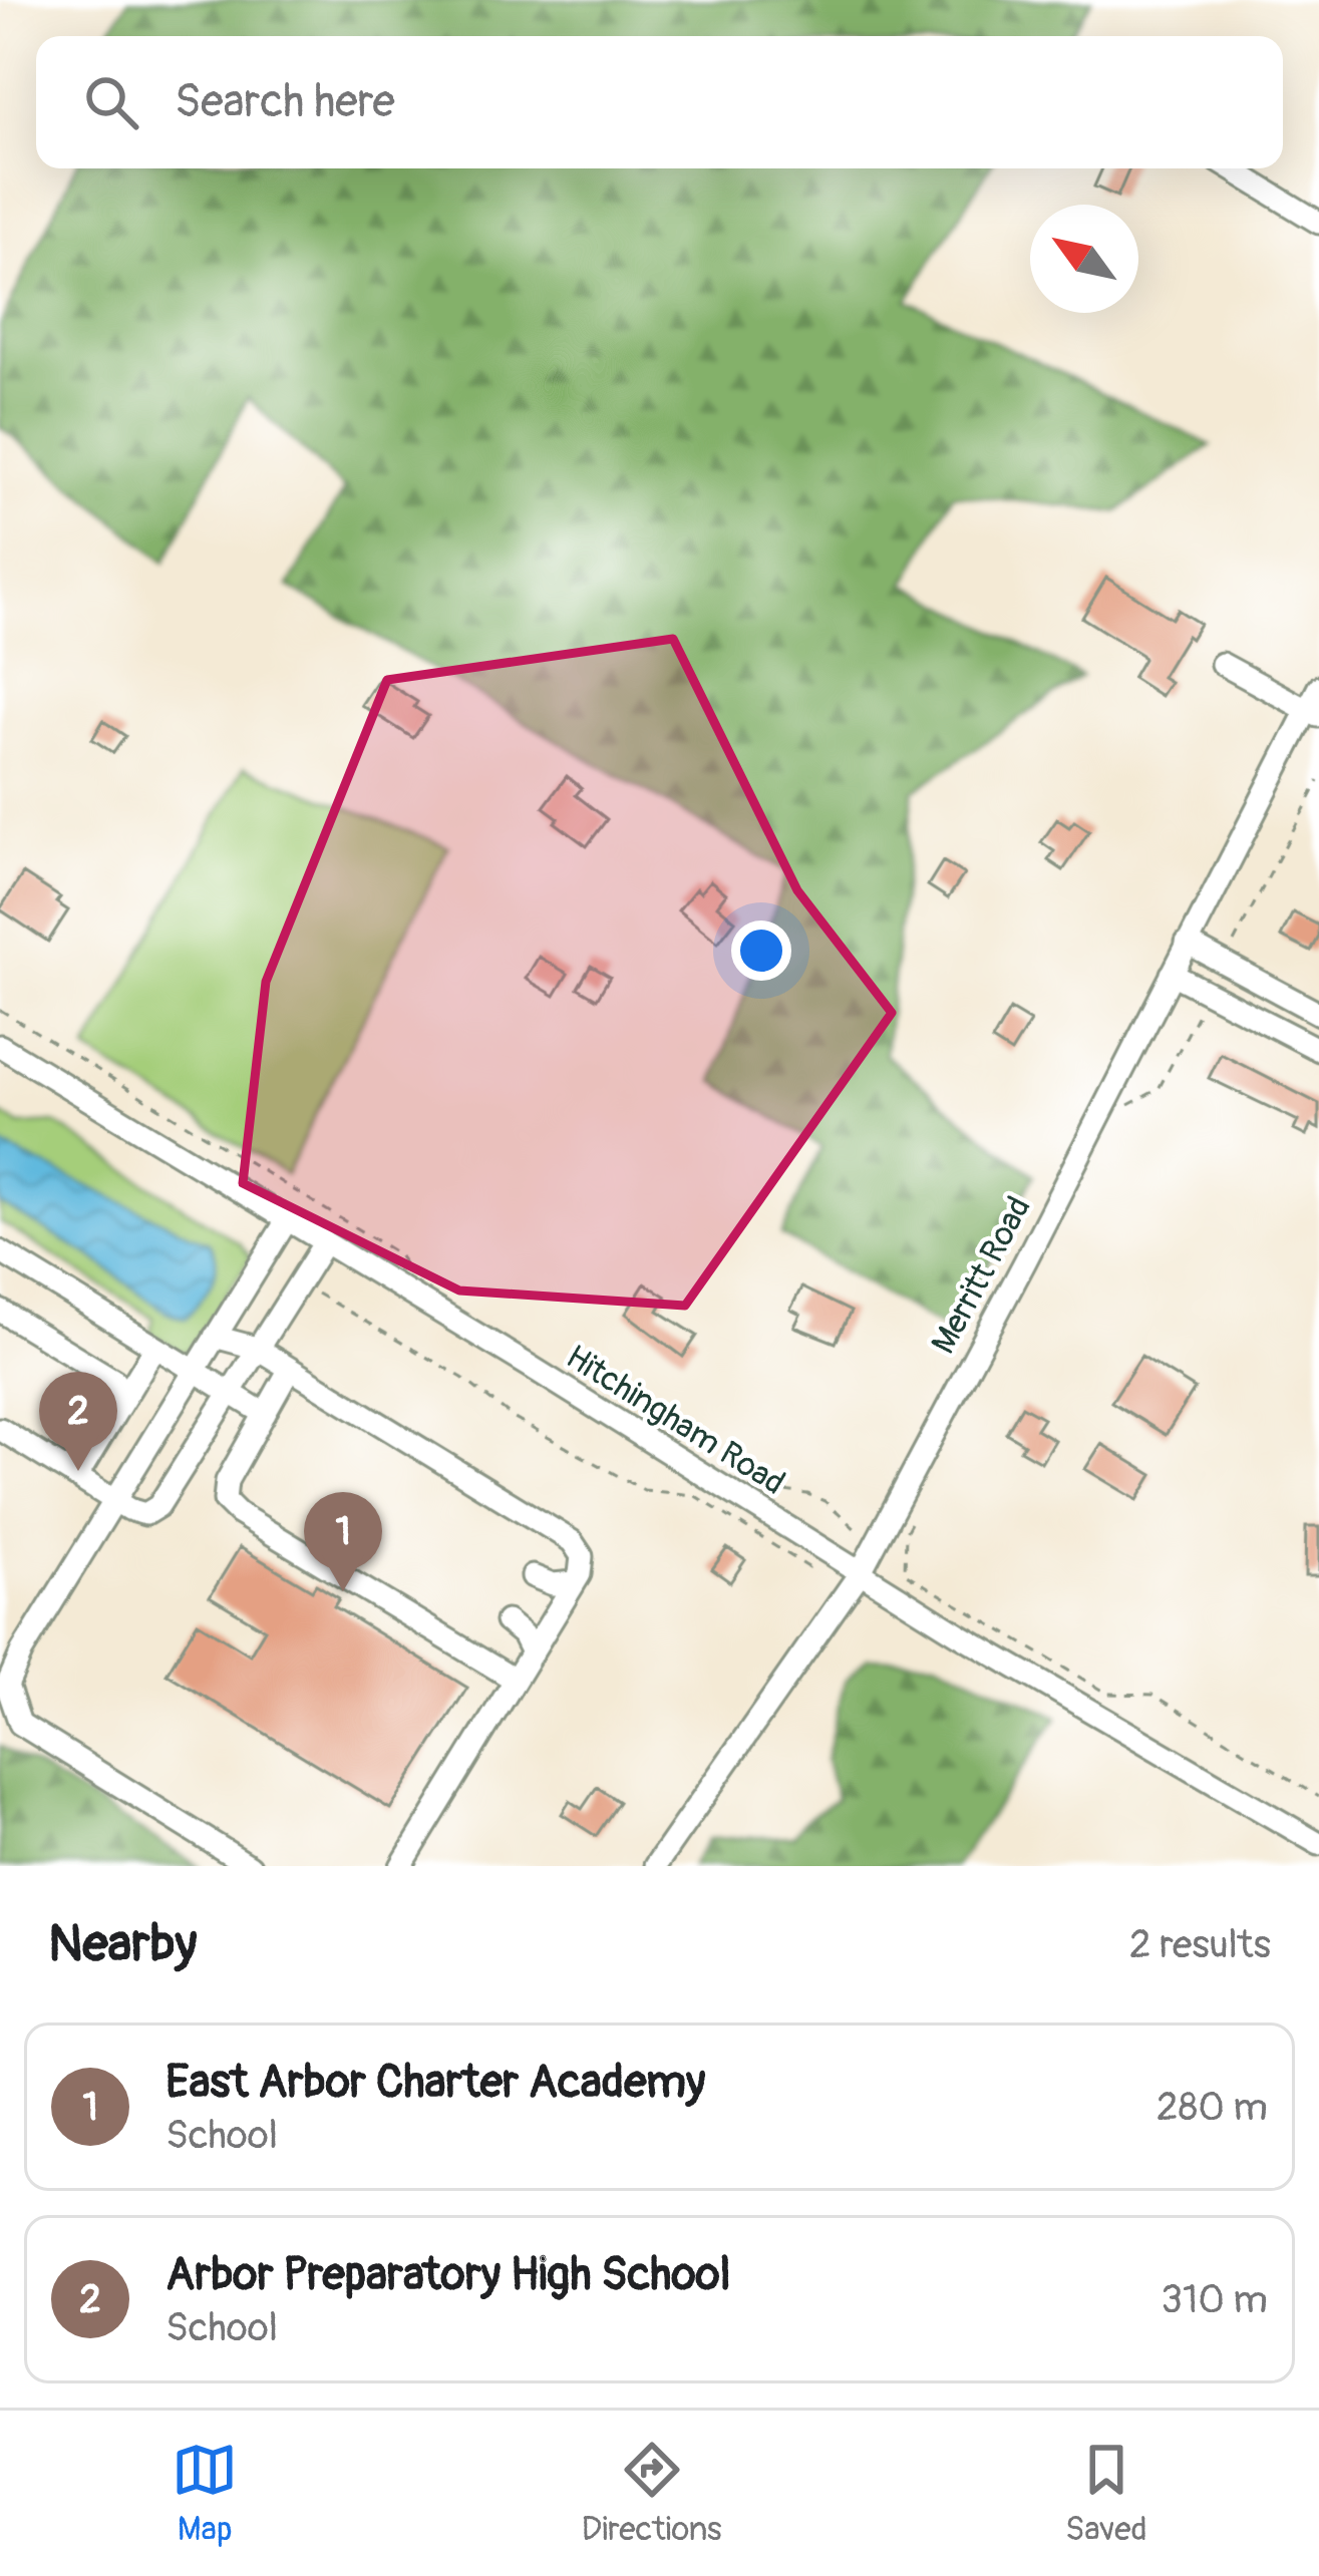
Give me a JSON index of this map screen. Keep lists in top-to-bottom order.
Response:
{
  "streets": {
    "street": ["Merritt Road", "Hitchingham Road"]
  },
  "crossings": [
    ["Merritt Road", "Hitchingham Road"]
  ],
  "north": "top left",
  "page": {
    "search": "Search here",
    "pins": ["2", "1"],
    "heading": ["Nearby", "2 results"],
    "list": [
      {
        "mark": "1",
        "name": "East Arbor Charter Academy",
        "note": "School",
        "value": "280 m"
      },
      {
        "mark": "2",
        "name": "Arbor Preparatory High School",
        "note": "School",
        "value": "310 m"
      }
    ],
    "nav": ["Map", "Directions", "Saved"]
  }
}
